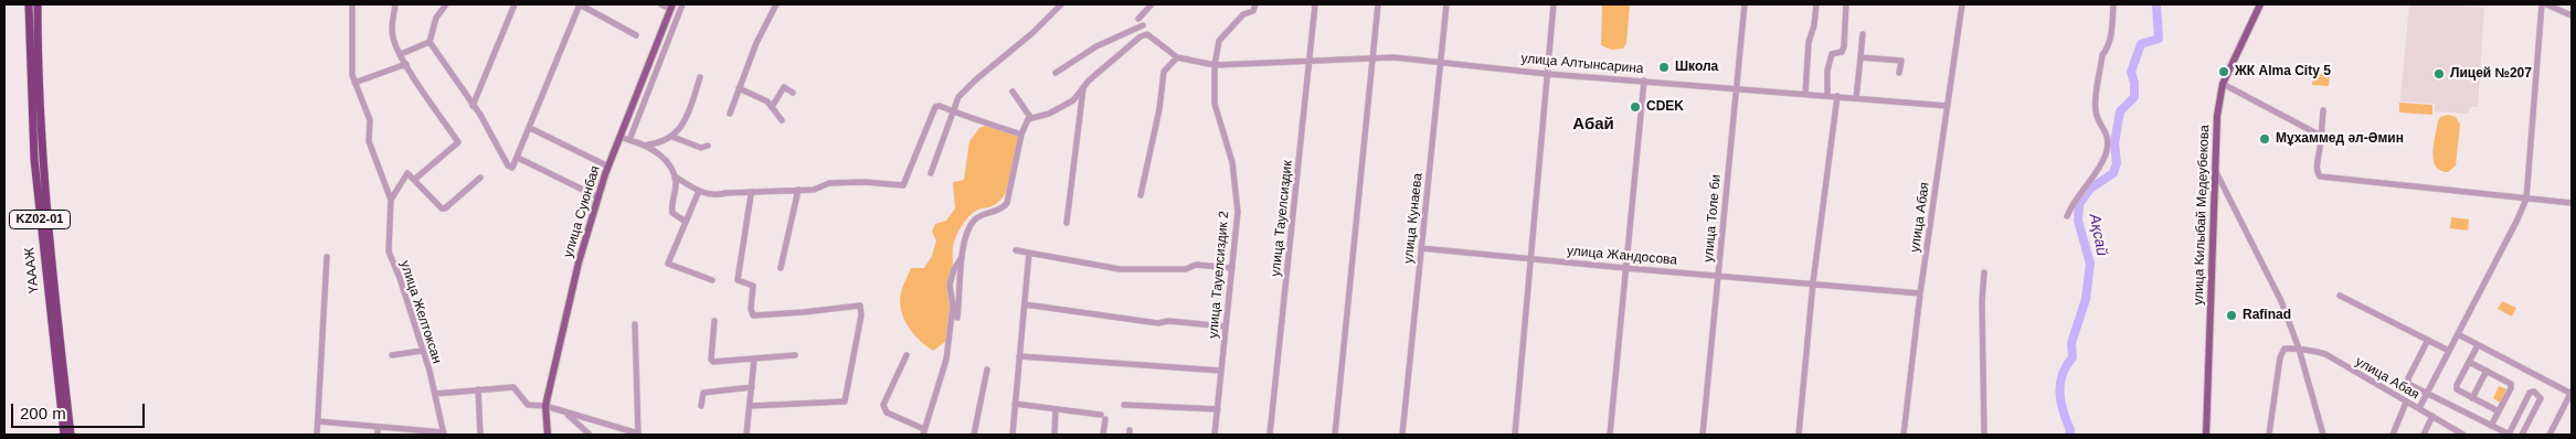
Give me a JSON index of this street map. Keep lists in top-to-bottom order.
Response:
{
  "streets": {
    "highway": ["KZ02-01", "ҮАААЖ"],
    "main road": ["улица Суюнбая", "улица Килыбай Медеубекова"],
    "street": [
      "улица Алтынсарина",
      "улица Абая",
      "улица Тауелсиздик",
      "улица Кунаева",
      "улица Толе би",
      "улица Жандосова",
      "улица Тауелсиздик 2",
      "улица Желтоксан"
    ]
  },
  "crossings": [
    ["улица Алтынсарина", "улица Абая"],
    ["улица Алтынсарина", "улица Тауелсиздик"],
    ["улица Алтынсарина", "улица Кунаева"],
    ["улица Алтынсарина", "улица Толе би"],
    ["улица Алтынсарина", "улица Тауелсиздик 2"],
    ["улица Абая", "улица Жандосова"],
    ["улица Кунаева", "улица Жандосова"],
    ["улица Толе би", "улица Жандосова"]
  ],
  "districts": ["Абай"],
  "water": ["Ақсай"],
  "places": [
    "Школа",
    "ЖК Alma City 5",
    "Лицей №207",
    "CDEK",
    "Мұхаммед әл-Әмин",
    "Rafinad"
  ],
  "scale_bar": "200 m"
}
